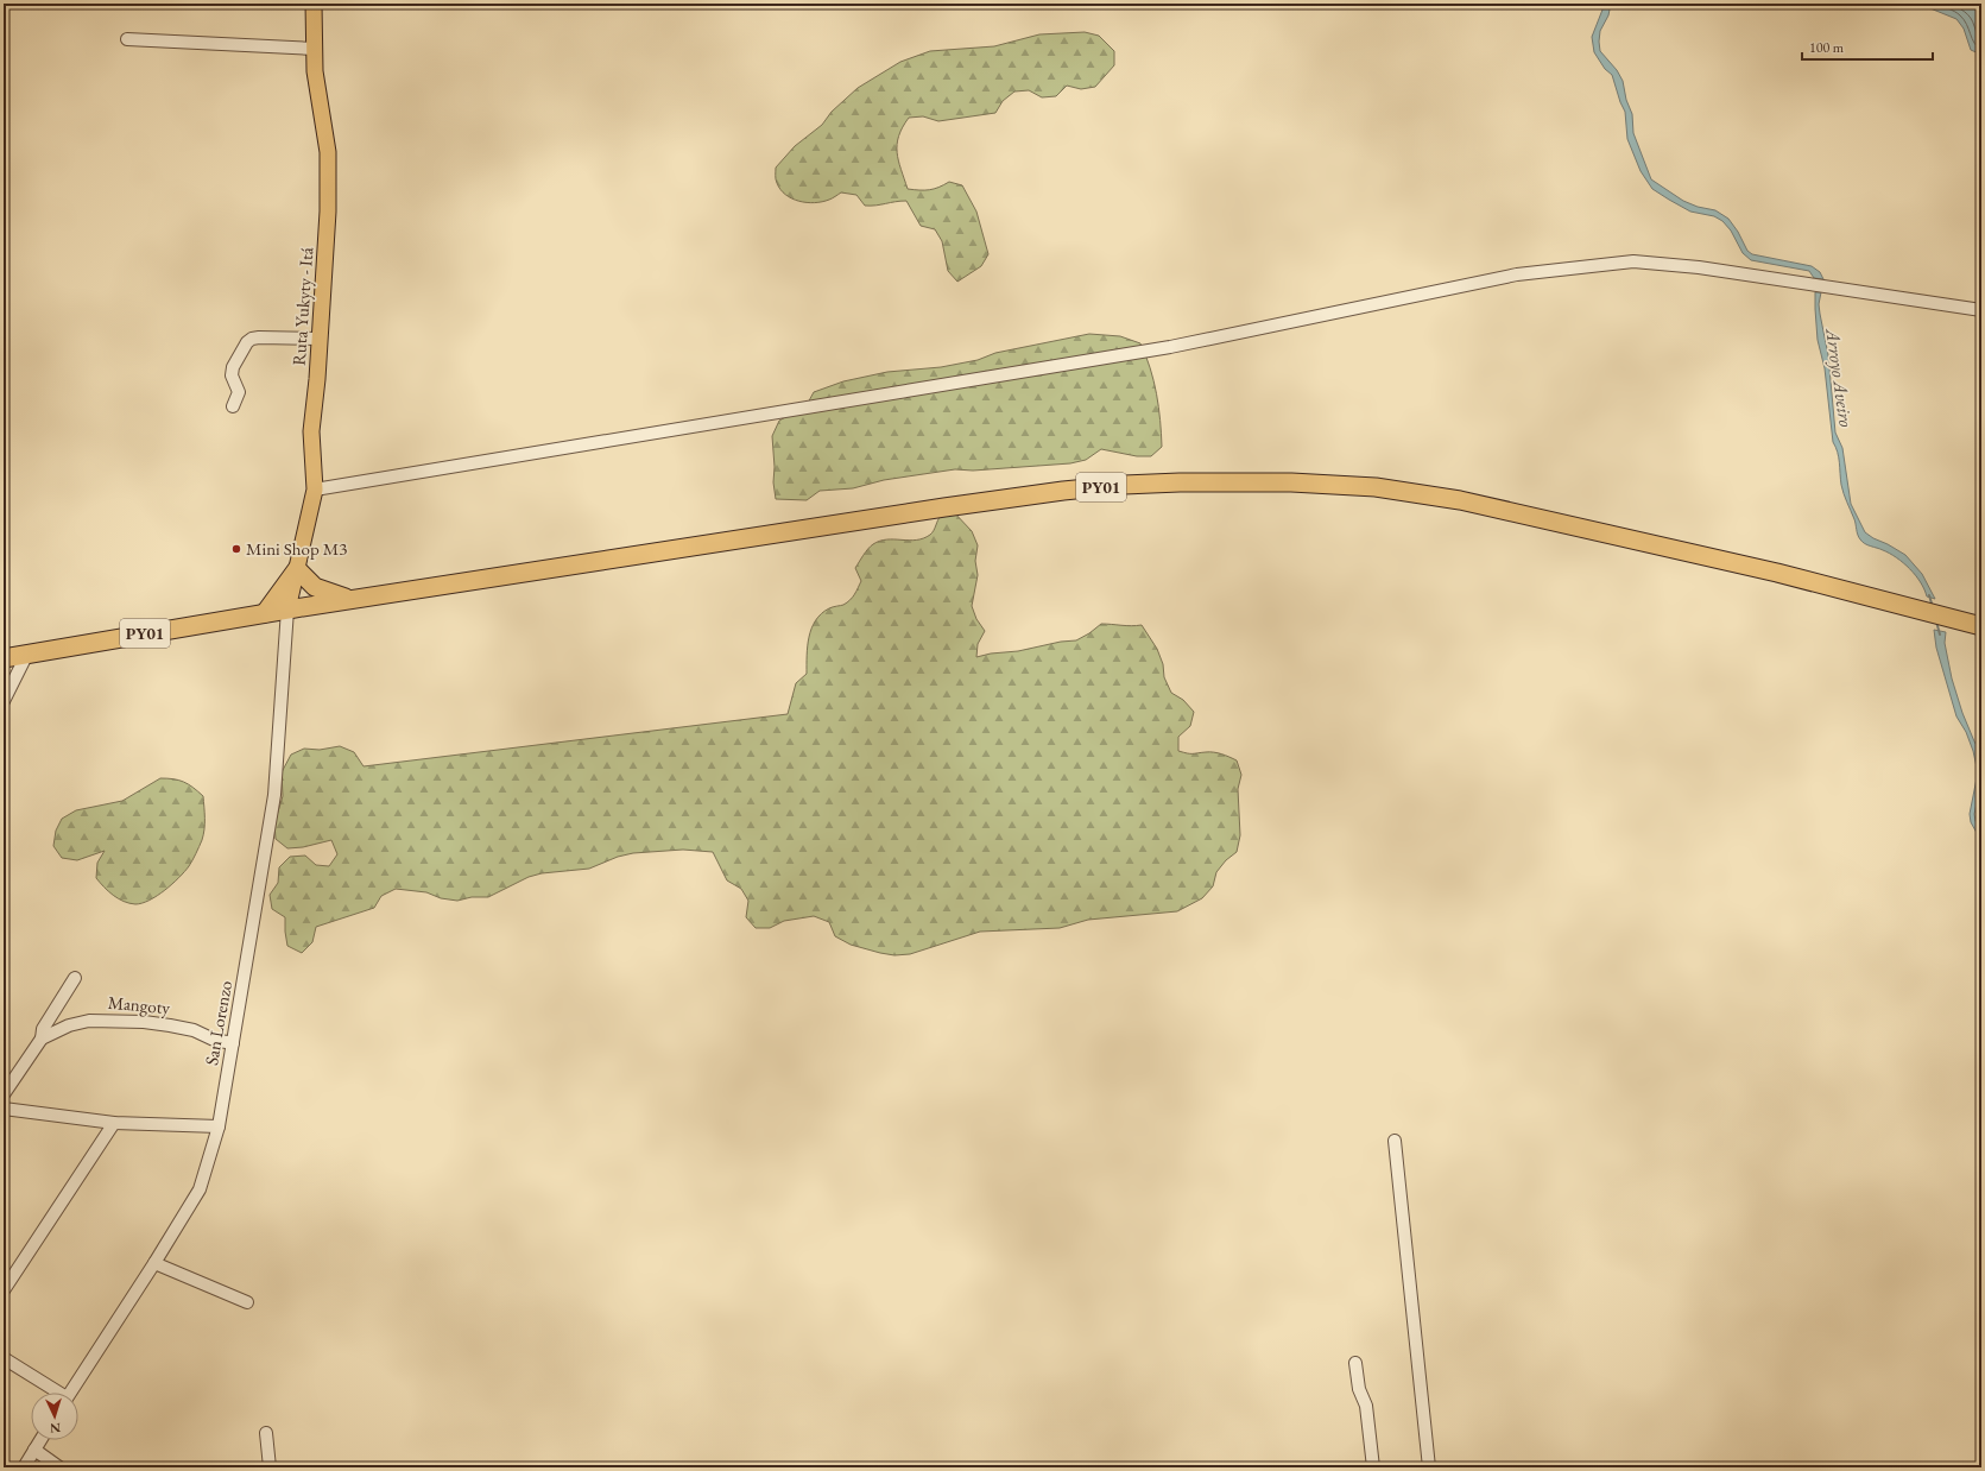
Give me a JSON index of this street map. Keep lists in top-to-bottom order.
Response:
{
  "streets": {
    "highway": ["PY01"],
    "main road": ["Ruta Yukyty - Itá"],
    "street": ["Mangoty", "San Lorenzo"]
  },
  "crossings": [
    ["Ruta Yukyty - Itá", "PY01"],
    ["Ruta Yukyty - Itá", "San Lorenzo"],
    ["PY01", "San Lorenzo"],
    ["Mangoty", "San Lorenzo"]
  ],
  "water": ["Arroyo Aveiro"],
  "places": ["Mini Shop M3"],
  "scale_bar": "100 m",
  "north": "bottom"
}
